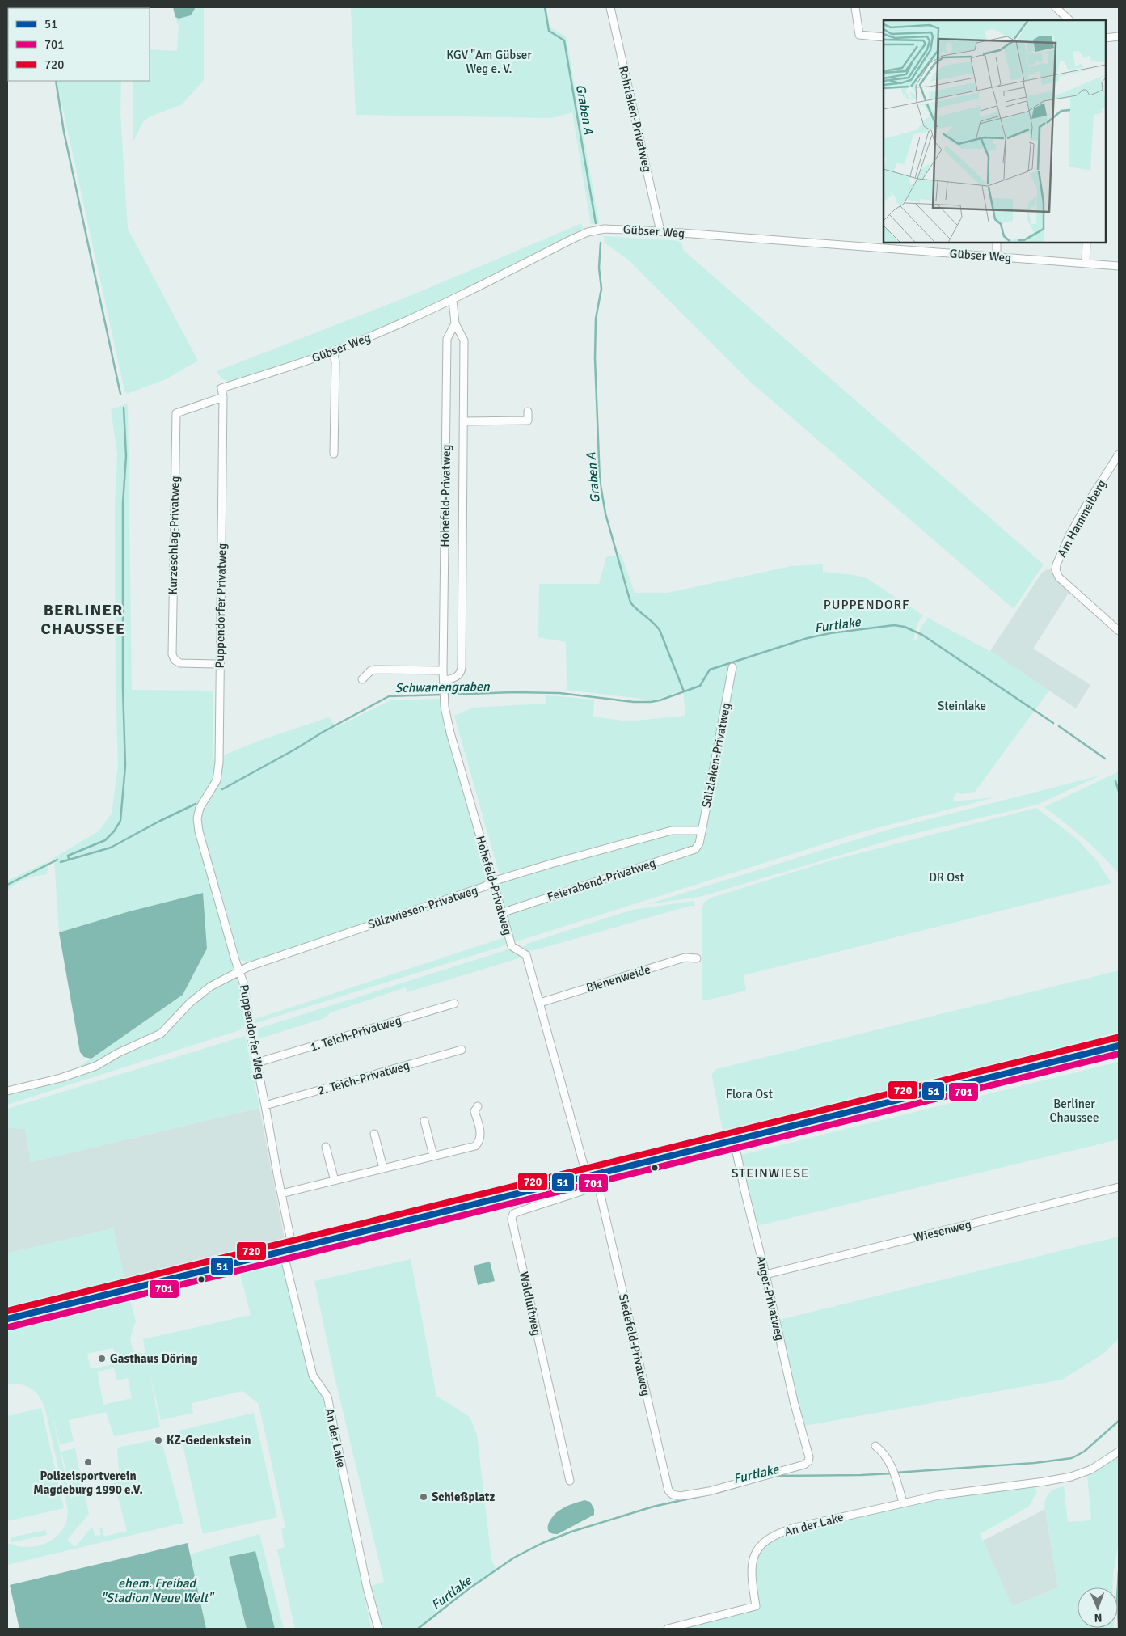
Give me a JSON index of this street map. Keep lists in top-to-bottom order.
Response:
{
  "streets": {
    "street": [
      "Rohrlaken-Privatweg",
      "Gübser Weg",
      "Hohefeld-Privatweg",
      "Am Hammelberg",
      "Kurzeschlag-Privatweg",
      "Puppendorfer Privatweg",
      "Sülzlaken-Privatweg",
      "Feierabend-Privatweg",
      "Sülzwiesen-Privatweg",
      "Bienenweide",
      "Puppendorfer Weg",
      "1. Teich-Privatweg",
      "2. Teich-Privatweg",
      "Wiesenweg",
      "Anger-Privatweg",
      "Waldluftweg",
      "Siedefeld-Privatweg",
      "An der Lake"
    ]
  },
  "crossings": [
    ["Rohrlaken-Privatweg", "Gübser Weg"],
    ["Gübser Weg", "Hohefeld-Privatweg"],
    ["Gübser Weg", "Puppendorfer Privatweg"],
    ["Hohefeld-Privatweg", "Feierabend-Privatweg"],
    ["Hohefeld-Privatweg", "Sülzwiesen-Privatweg"],
    ["Hohefeld-Privatweg", "Bienenweide"],
    ["Hohefeld-Privatweg", "Siedefeld-Privatweg"],
    ["Kurzeschlag-Privatweg", "Puppendorfer Privatweg"],
    ["Puppendorfer Privatweg", "Puppendorfer Weg"],
    ["Sülzlaken-Privatweg", "Feierabend-Privatweg"],
    ["Sülzlaken-Privatweg", "Sülzwiesen-Privatweg"],
    ["Sülzwiesen-Privatweg", "Puppendorfer Weg"],
    ["Puppendorfer Weg", "1. Teich-Privatweg"],
    ["Puppendorfer Weg", "2. Teich-Privatweg"],
    ["Puppendorfer Weg", "An der Lake"],
    ["Wiesenweg", "Anger-Privatweg"],
    ["Anger-Privatweg", "Siedefeld-Privatweg"],
    ["Waldluftweg", "Siedefeld-Privatweg"]
  ],
  "districts": ["PUPPENDORF", "BERLINER CHAUSSEE", "STEINWIESE"],
  "water": [
    "Graben A",
    "Furtlake",
    "Schwanengraben",
    "ehem. Freibad \"Stadion Neue Welt\""
  ],
  "parks": [
    "KGV \"Am Gübser Weg e. V.",
    "Steinlake",
    "DR Ost",
    "Flora Ost",
    "Berliner Chaussee"
  ],
  "places": [
    "Gasthaus Döring",
    "KZ-Gedenkstein",
    "Polizeisportverein Magdeburg 1990 e.V.",
    "Schießplatz"
  ],
  "lines": ["transit line 720", "transit line 51", "transit line 701"],
  "legend": ["51", "701", "720"],
  "north": "bottom"
}
